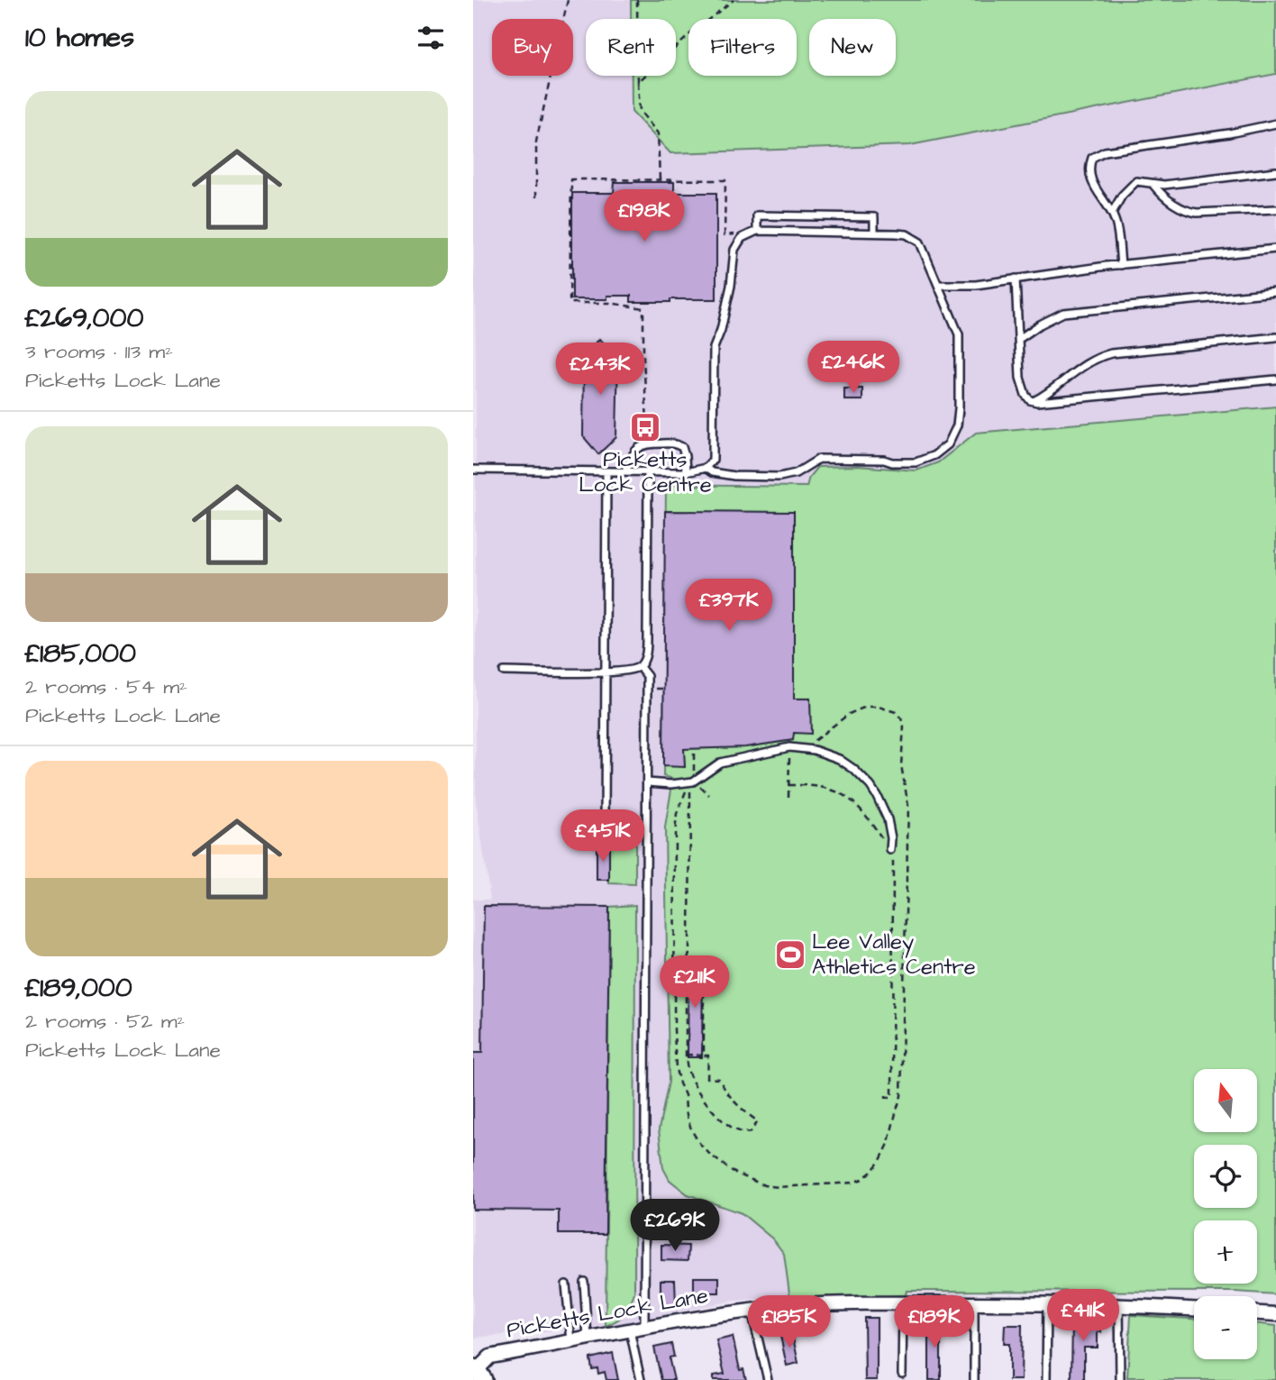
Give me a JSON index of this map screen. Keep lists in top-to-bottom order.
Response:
{
  "streets": {
    "street": ["Picketts Lock Lane"]
  },
  "places": {
    "bus stop": ["Picketts Lock Centre"],
    "sports": ["Lee Valley Athletics Centre"]
  },
  "north": "top",
  "page": {
    "heading": "10 homes",
    "chip": [
      "Buy",
      "Rent",
      "Filters",
      "New"
    ],
    "list": [
      {
        "name": "£269,000",
        "note": "3 rooms · 113 m² · Picketts Lock Lane"
      },
      {
        "name": "£185,000",
        "note": "2 rooms · 54 m² · Picketts Lock Lane"
      },
      {
        "name": "£189,000",
        "note": "2 rooms · 52 m² · Picketts Lock Lane"
      }
    ],
    "price": [
      "£198K",
      "£246K",
      "£243K",
      "£397K",
      "£451K",
      "£211K",
      "£269K",
      "£411K",
      "£185K",
      "£189K"
    ],
    "map_buttons": ["+", "−"]
  }
}
